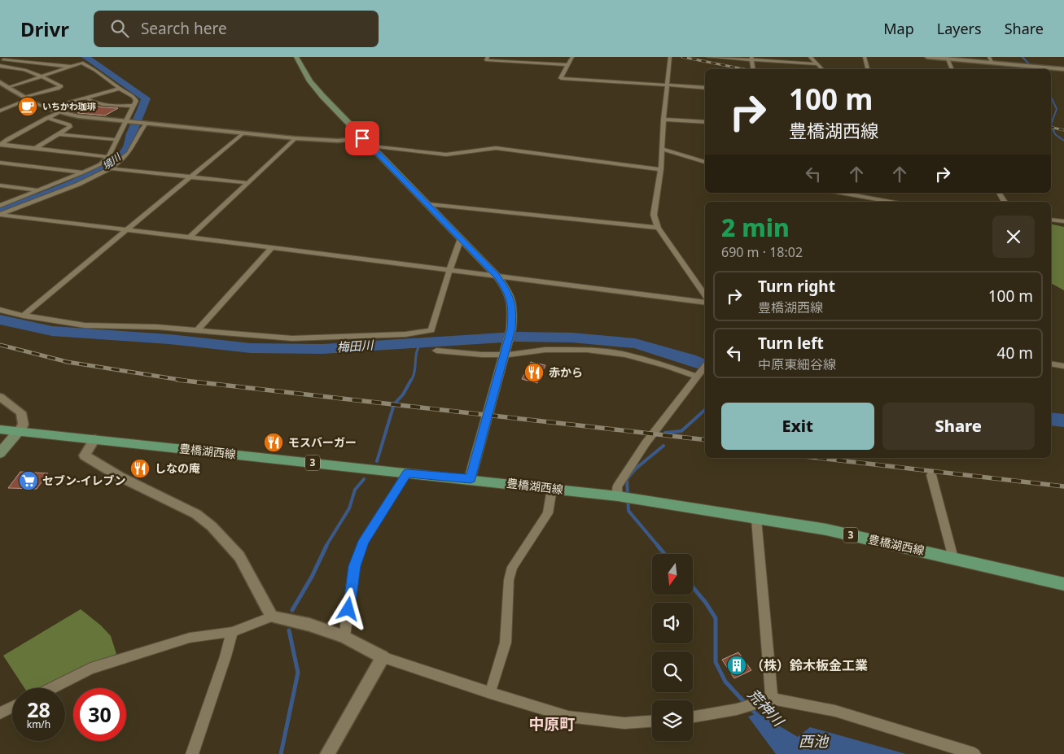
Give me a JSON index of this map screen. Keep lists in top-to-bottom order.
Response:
{
  "streets": {
    "main road": ["豊橋湖西線", "3"]
  },
  "districts": ["中原町"],
  "water": [
    "境川",
    "梅田川",
    "荒神川",
    "西池"
  ],
  "places": {
    "cafe": ["いちかわ珈琲"],
    "restaurant": ["赤から", "モスバーガー", "しなの庵"],
    "supermarket": ["セブン-イレブン"],
    "building": ["（株）鈴木板金工業"]
  },
  "north": "bottom",
  "page": {
    "header": "Drivr",
    "search": "Search here",
    "nav": ["Map", "Layers", "Share"],
    "turn": ["100 m", "豊橋湖西線"],
    "heading": ["2 min", "690 m · 18:02"],
    "list": [
      {
        "name": "Turn right",
        "note": "豊橋湖西線",
        "value": "100 m"
      },
      {
        "name": "Turn left",
        "note": "中原東細谷線",
        "value": "40 m"
      }
    ],
    "buttons": ["Exit", "Share"],
    "speed": "28 km/h",
    "limit": "30"
  }
}
